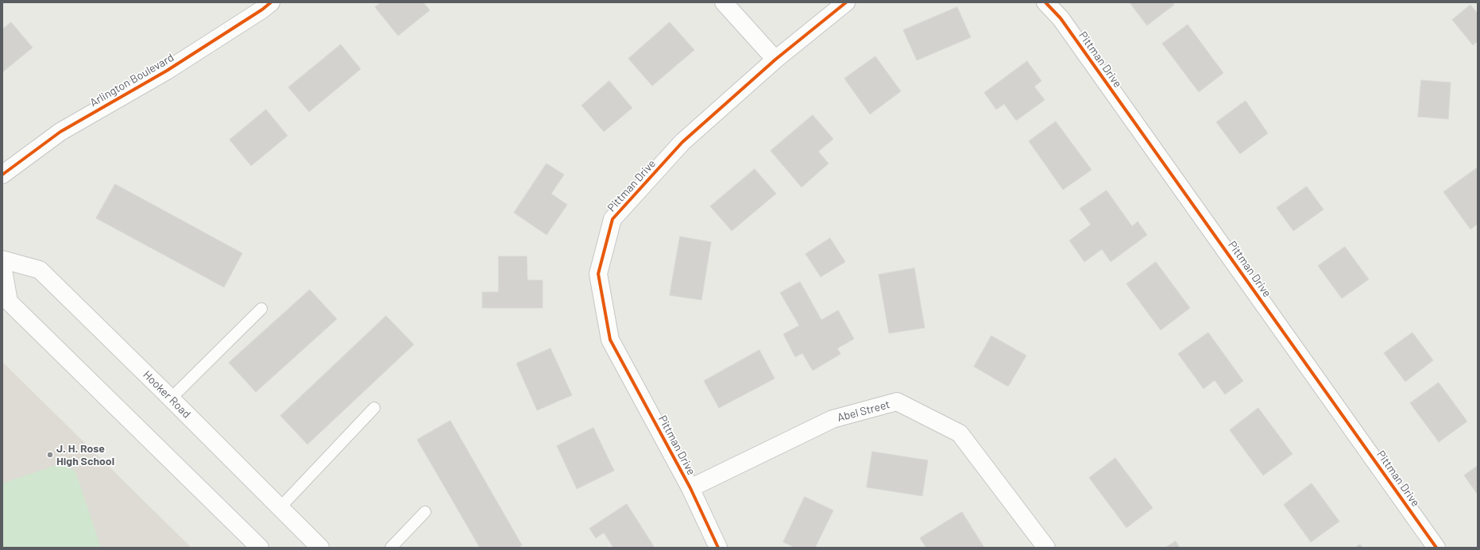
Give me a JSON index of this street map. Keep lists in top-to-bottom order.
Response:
{
  "streets": {
    "street": [
      "Pittman Drive",
      "Arlington Boulevard",
      "Hooker Road",
      "Abel Street"
    ]
  },
  "crossings": [
    ["Pittman Drive", "Abel Street"]
  ],
  "places": ["J. H. Rose High School"]
}
